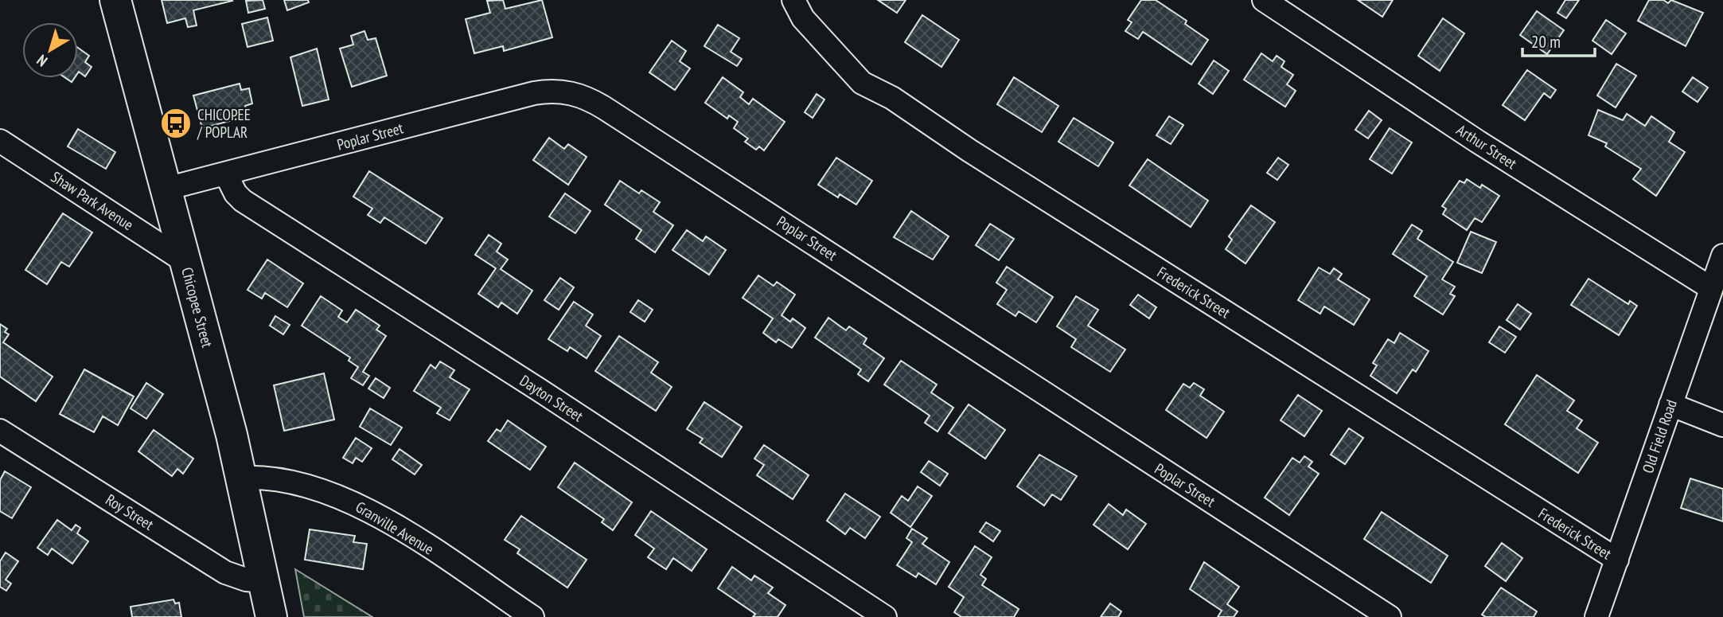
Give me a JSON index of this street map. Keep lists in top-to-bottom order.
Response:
{
  "streets": {
    "main road": ["Chicopee Street"],
    "street": [
      "Poplar Street",
      "Arthur Street",
      "Shaw Park Avenue",
      "Frederick Street",
      "Dayton Street",
      "Old Field Road",
      "Roy Street",
      "Granville Avenue"
    ]
  },
  "crossings": [
    ["Poplar Street", "Chicopee Street"],
    ["Poplar Street", "Dayton Street"],
    ["Arthur Street", "Old Field Road"],
    ["Shaw Park Avenue", "Chicopee Street"],
    ["Frederick Street", "Old Field Road"],
    ["Chicopee Street", "Roy Street"],
    ["Chicopee Street", "Granville Avenue"]
  ],
  "places": {
    "bus stop": ["CHICOPEE / POPLAR"]
  },
  "scale_bar": "20 m",
  "north": "bottom left"
}
